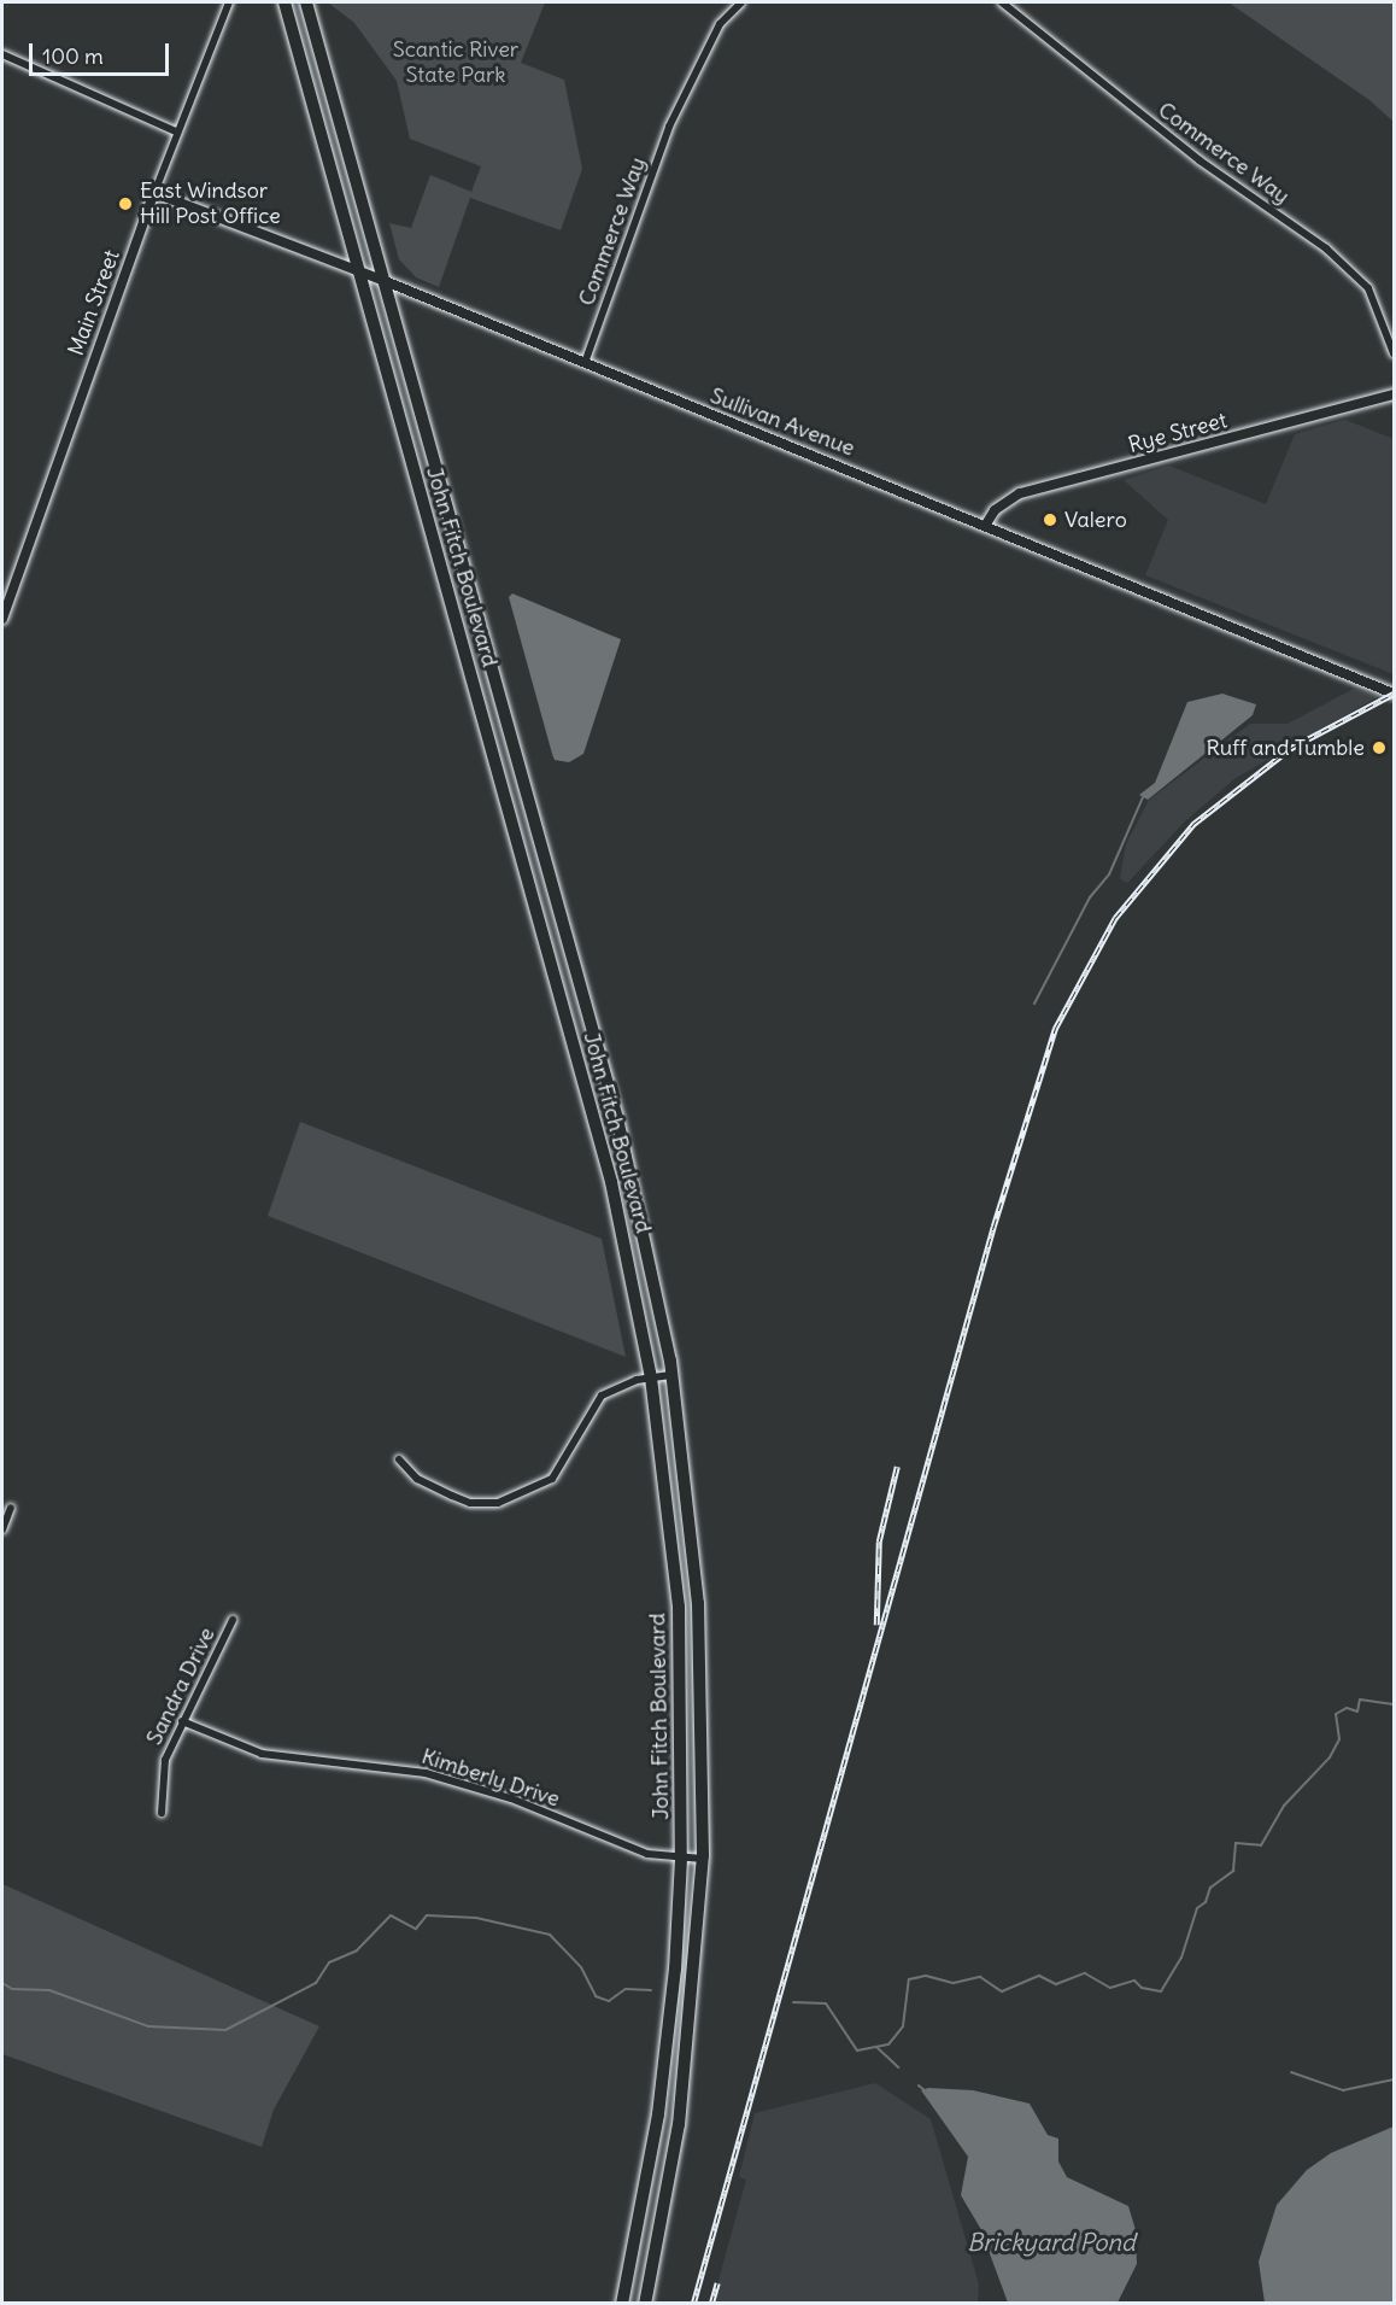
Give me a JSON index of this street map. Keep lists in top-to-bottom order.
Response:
{
  "streets": {
    "highway": ["John Fitch Boulevard"],
    "main road": ["Main Street", "Sullivan Avenue", "Rye Street"],
    "street": ["Commerce Way", "Sandra Drive", "Kimberly Drive"]
  },
  "crossings": [
    ["Commerce Way", "Sullivan Avenue"],
    ["Main Street", "Sullivan Avenue"],
    ["Sullivan Avenue", "Rye Street"],
    ["Sullivan Avenue", "John Fitch Boulevard"],
    ["John Fitch Boulevard", "Kimberly Drive"],
    ["Sandra Drive", "Kimberly Drive"]
  ],
  "water": ["Brickyard Pond"],
  "parks": ["Scantic River State Park"],
  "places": ["East Windsor Hill Post Office", "Valero", "Ruff and Tumble"],
  "scale_bar": "100 m"
}
